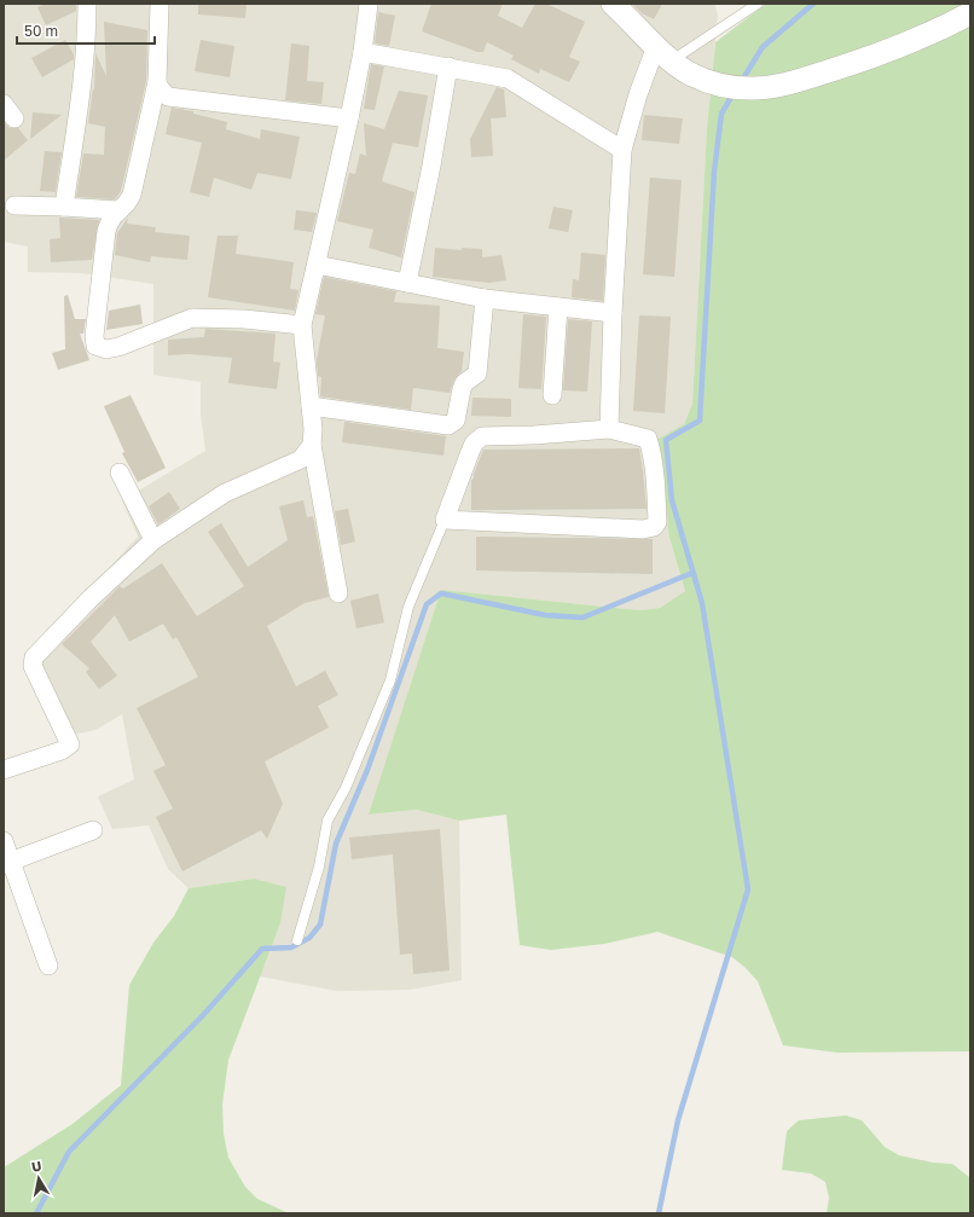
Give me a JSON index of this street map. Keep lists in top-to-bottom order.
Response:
{
  "scale_bar": "50 m",
  "north": "top"
}
